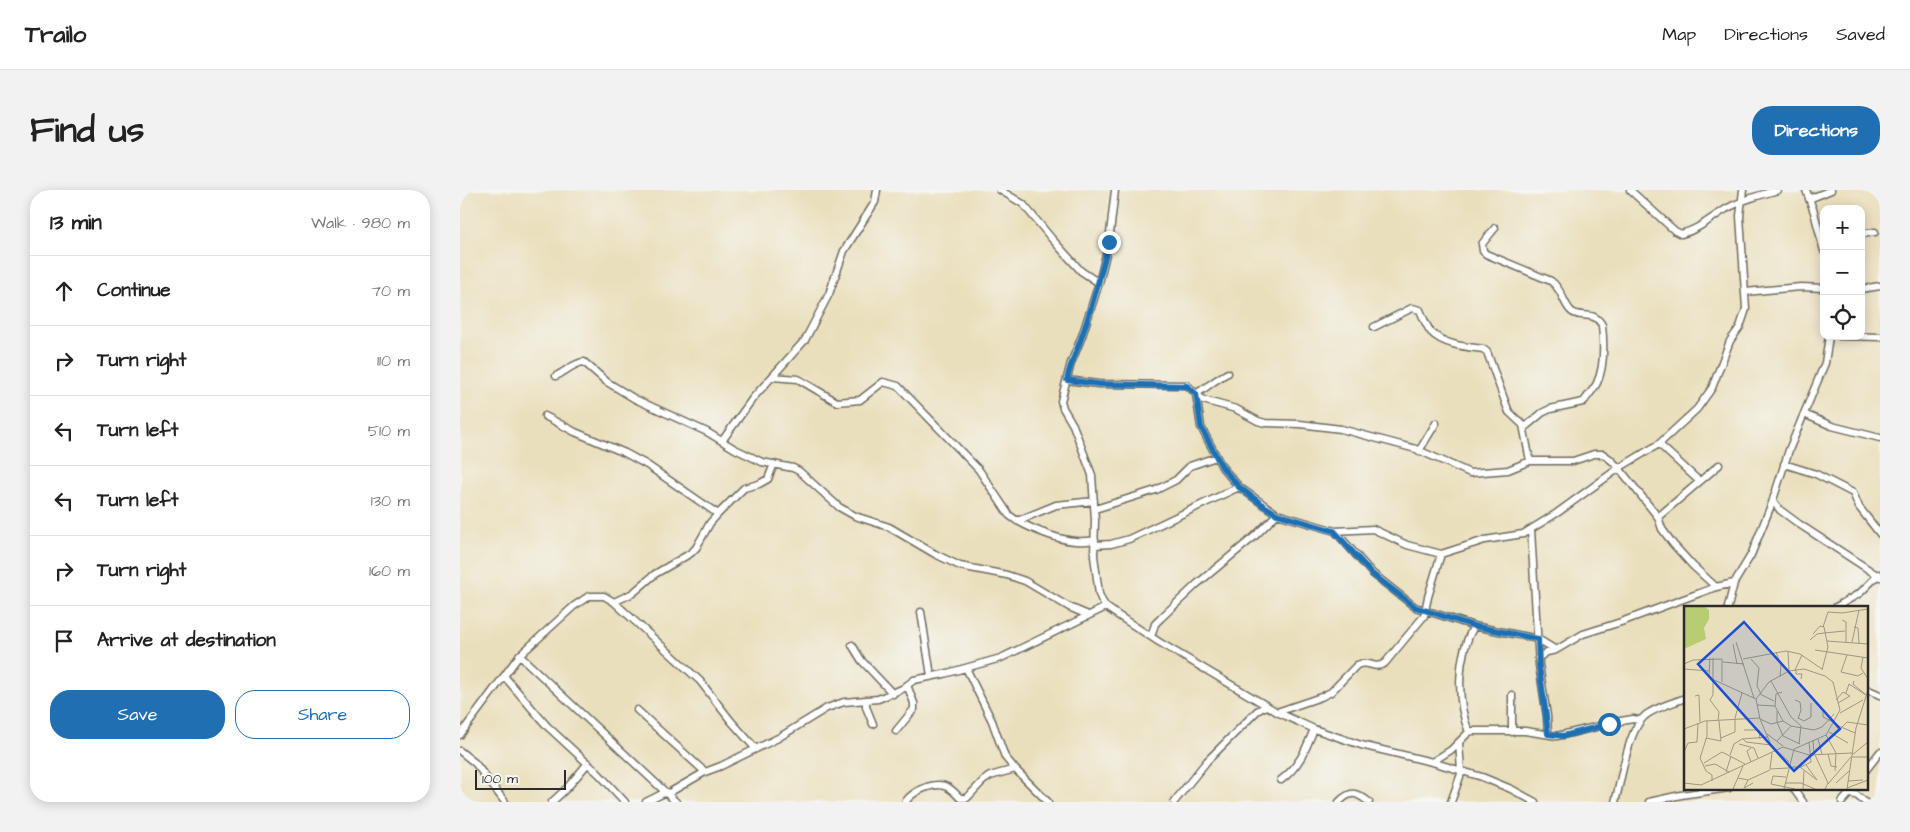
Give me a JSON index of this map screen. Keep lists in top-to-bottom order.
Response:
{
  "scale_bar": "100 m",
  "page": {
    "header": "Trailo",
    "nav": ["Map", "Directions", "Saved"],
    "title": "Find us",
    "buttons": [
      "Directions",
      ["Save", "Share"]
    ],
    "heading": ["13 min", "Walk · 980 m"],
    "map_buttons": ["+", "−"],
    "list": [
      ["Continue", "70 m"],
      ["Turn right", "110 m"],
      ["Turn left", "510 m"],
      ["Turn left", "130 m"],
      ["Turn right", "160 m"],
      "Arrive at destination"
    ],
    "scale": "100 m"
  }
}
